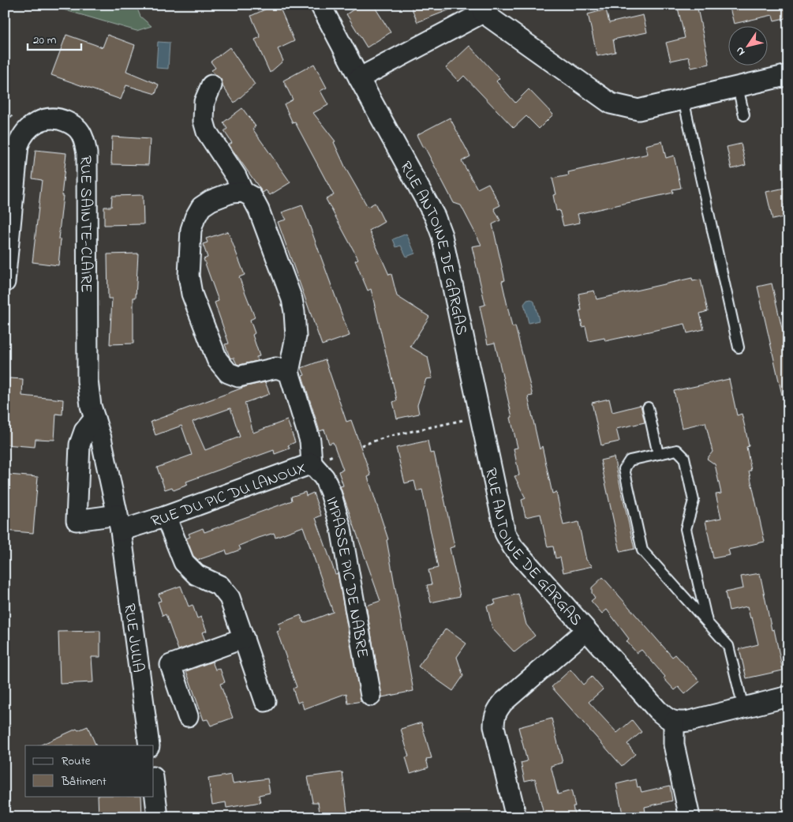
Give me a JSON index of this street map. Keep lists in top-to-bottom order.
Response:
{
  "streets": {
    "street": [
      "RUE SAINTE-CLAIRE",
      "RUE ANTOINE DE GARGAS",
      "RUE DU PIC DU LANOUX",
      "IMPASSE PIC DE NABRE",
      "RUE JULIA"
    ]
  },
  "crossings": [
    ["RUE SAINTE-CLAIRE", "RUE DU PIC DU LANOUX"],
    ["RUE SAINTE-CLAIRE", "RUE JULIA"],
    ["RUE DU PIC DU LANOUX", "IMPASSE PIC DE NABRE"],
    ["RUE DU PIC DU LANOUX", "RUE JULIA"]
  ],
  "legend": ["Route", "Bâtiment"],
  "scale_bar": "20 m",
  "north": "bottom left"
}
